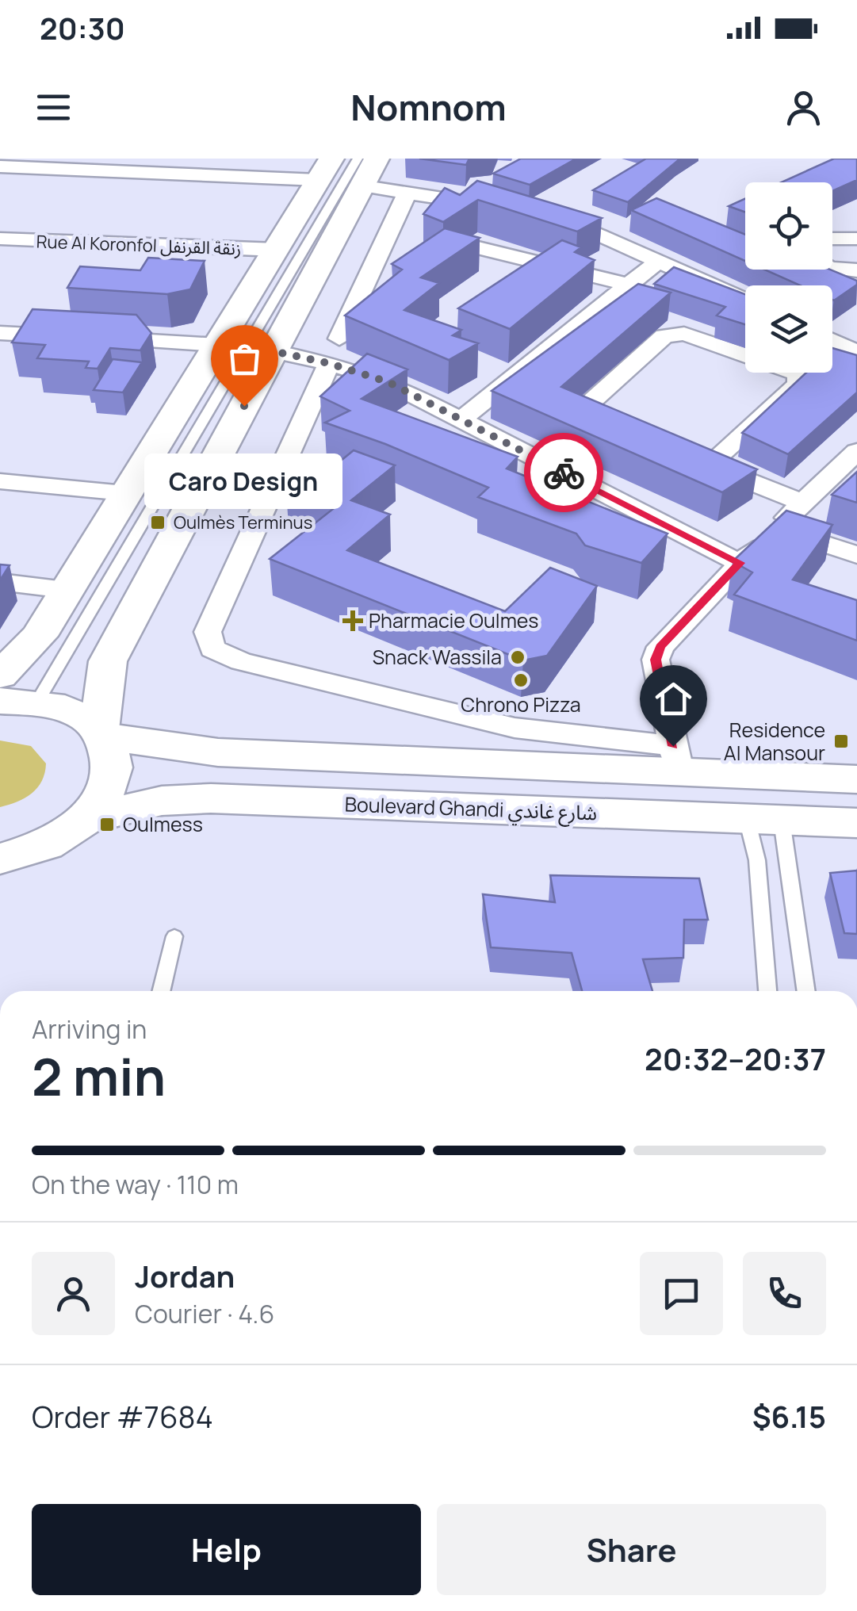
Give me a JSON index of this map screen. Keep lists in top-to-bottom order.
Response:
{
  "streets": {
    "main road": ["Boulevard Ghandi شارع غاندي"],
    "street": ["Rue Al Koronfol زنقة القرنفل"]
  },
  "places": {
    "other": ["Caro Design", "Snack Wassila", "Chrono Pizza"],
    "transit": ["Oulmès Terminus", "Residence Al Mansour", "Oulmess"],
    "health": ["Pharmacie Oulmes"]
  },
  "page": {
    "status": "20:30",
    "header": "Nomnom",
    "bubble": "Caro Design",
    "heading": ["2 min", "Arriving in", "20:32–20:37"],
    "panel": [
      "Jordan",
      "Courier · 4.6",
      "Order #7684",
      "$6.15"
    ],
    "bar": "On the way · 110 m",
    "buttons": ["Help", "Share"]
  }
}
